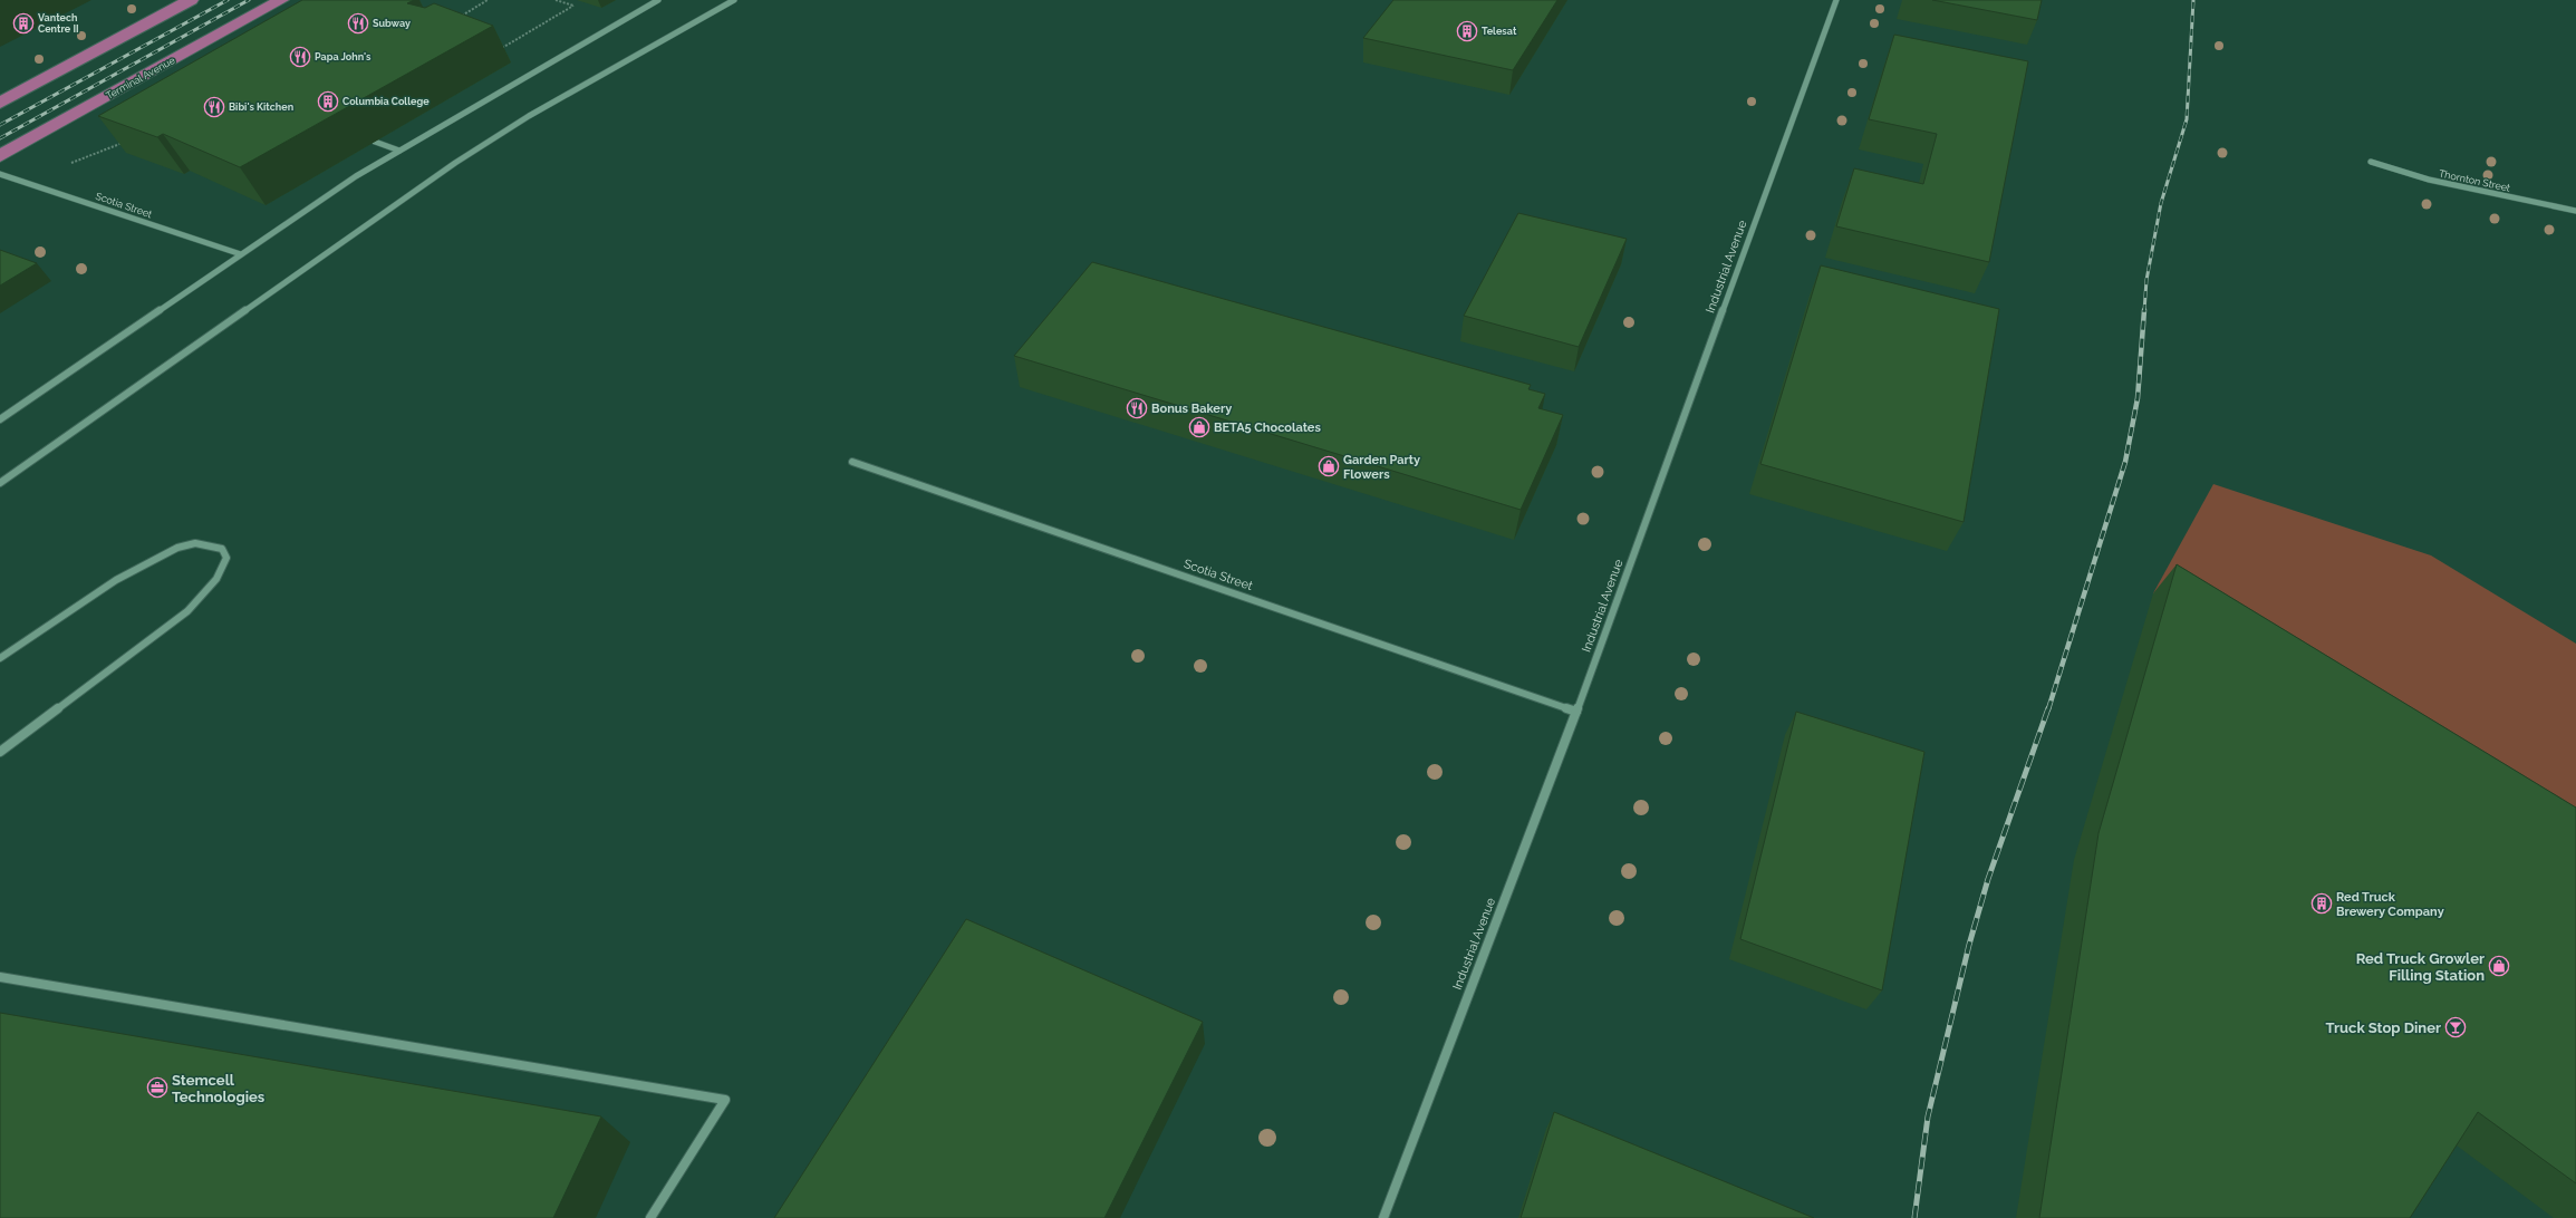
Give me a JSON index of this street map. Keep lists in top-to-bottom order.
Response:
{
  "streets": {
    "main road": ["Terminal Avenue"],
    "street": ["Thornton Street", "Scotia Street", "Industrial Avenue"]
  },
  "crossings": [
    ["Scotia Street", "Industrial Avenue"]
  ],
  "places": {
    "building": [
      "Vantech Centre II",
      "Telesat",
      "Columbia College",
      "Red Truck Brewery Company"
    ],
    "restaurant": [
      "Subway",
      "Papa John's",
      "Bibi's Kitchen",
      "Bonus Bakery"
    ],
    "shop": ["BETA5 Chocolates", "Garden Party Flowers", "Red Truck Growler Filling Station"],
    "bar": ["Truck Stop Diner"],
    "office": ["Stemcell Technologies"]
  }
}
